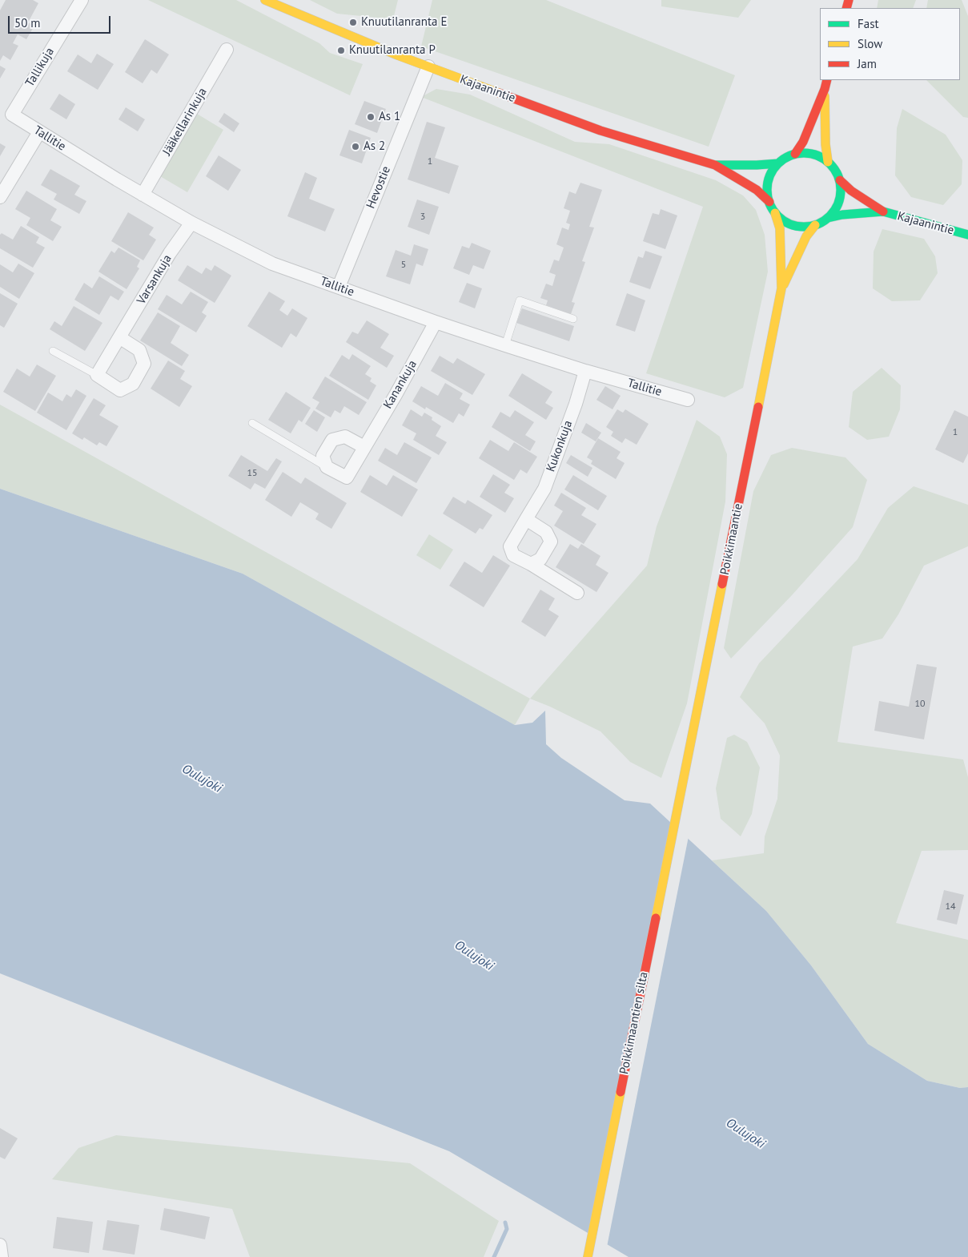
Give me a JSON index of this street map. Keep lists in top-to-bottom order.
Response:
{
  "streets": {
    "main road": ["Kajaanintie", "Poikkimaantie", "Poikkimaantien silta"],
    "street": [
      "Tallikuja",
      "Jääkellarinkuja",
      "Tallitie",
      "Hevostie",
      "Varsankuja",
      "Kanankuja",
      "Kukonkuja"
    ]
  },
  "crossings": [
    ["Tallikuja", "Tallitie"],
    ["Kajaanintie", "Hevostie"],
    ["Kajaanintie", "Poikkimaantie"],
    ["Jääkellarinkuja", "Tallitie"],
    ["Tallitie", "Hevostie"],
    ["Tallitie", "Varsankuja"],
    ["Tallitie", "Kanankuja"],
    ["Tallitie", "Kukonkuja"],
    ["Poikkimaantie", "Poikkimaantien silta"]
  ],
  "water": ["Oulujoki"],
  "places": [
    "Knuutilanranta E",
    "Knuutilanranta P",
    "As 1",
    "As 2"
  ],
  "house_numbers": [
    "1",
    "3",
    "5",
    "1",
    "15",
    "10",
    "14"
  ],
  "legend": ["Fast", "Slow", "Jam"],
  "scale_bar": "50 m"
}
